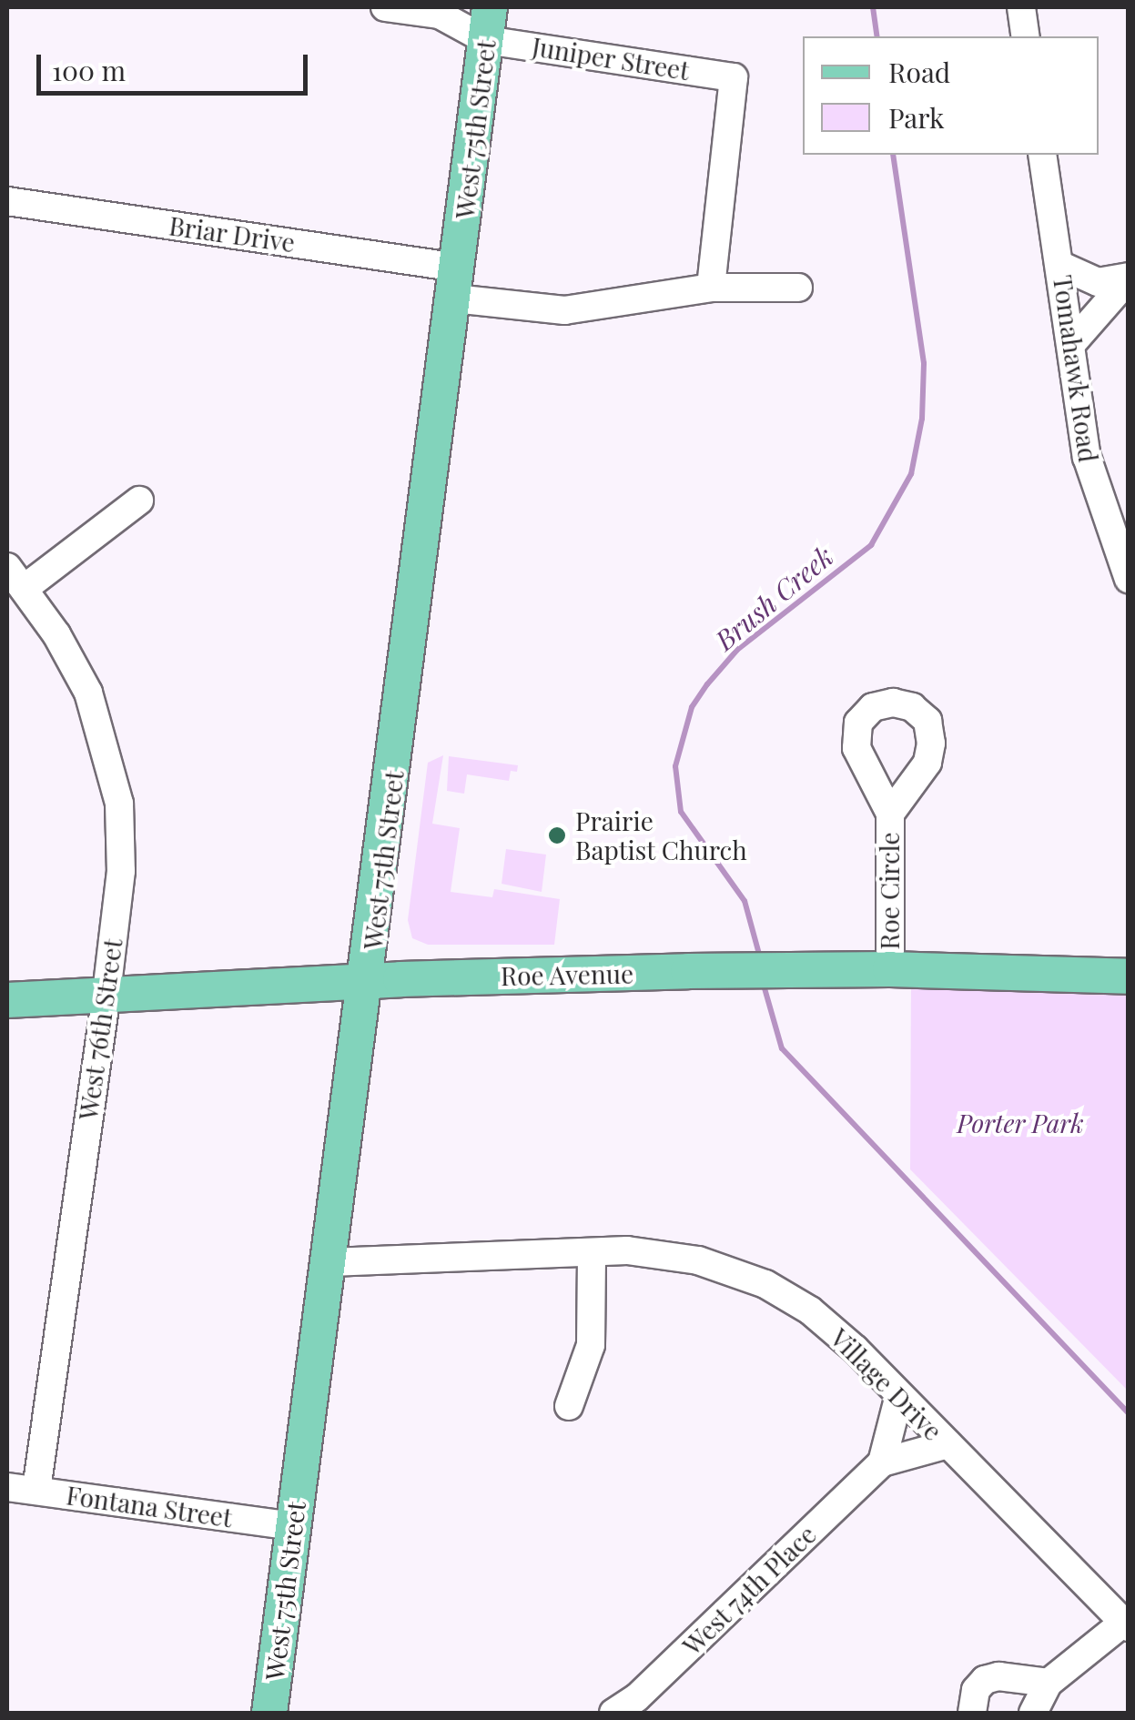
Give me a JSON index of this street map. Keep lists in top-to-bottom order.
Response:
{
  "streets": {
    "main road": ["West 75th Street", "Roe Avenue"],
    "street": [
      "Juniper Street",
      "Briar Drive",
      "Tomahawk Road",
      "Roe Circle",
      "West 76th Street",
      "Village Drive",
      "Fontana Street",
      "West 74th Place"
    ]
  },
  "crossings": [
    ["Juniper Street", "West 75th Street"],
    ["Juniper Street", "Briar Drive"],
    ["West 75th Street", "Briar Drive"],
    ["West 75th Street", "Roe Avenue"],
    ["West 75th Street", "Village Drive"],
    ["West 75th Street", "Fontana Street"],
    ["Roe Circle", "Roe Avenue"],
    ["Roe Avenue", "West 76th Street"],
    ["West 76th Street", "Fontana Street"],
    ["Village Drive", "West 74th Place"]
  ],
  "water": ["Brush Creek"],
  "parks": ["Porter Park"],
  "places": ["Prairie Baptist Church"],
  "legend": ["Road", "Park"],
  "scale_bar": "100 m"
}
